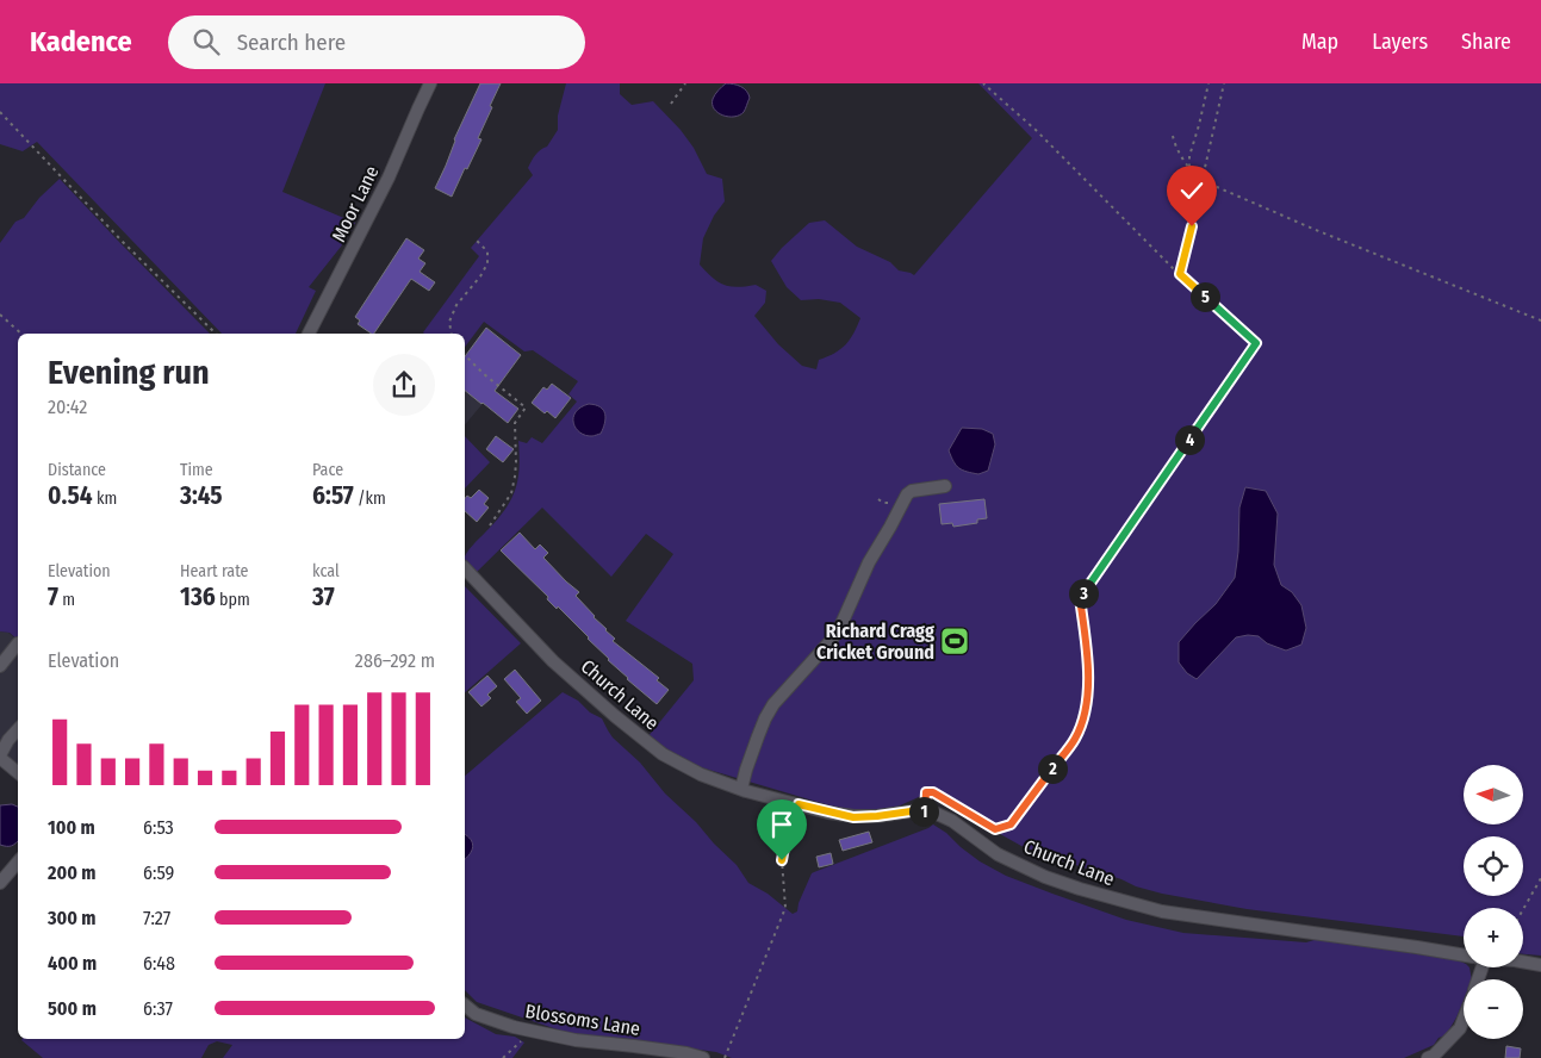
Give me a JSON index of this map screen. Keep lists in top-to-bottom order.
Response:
{
  "streets": {
    "street": ["Moor Lane", "Church Lane", "Blossoms Lane"]
  },
  "places": {
    "sports": ["Richard Cragg Cricket Ground"]
  },
  "north": "left",
  "page": {
    "header": "Kadence",
    "search": "Search here",
    "nav": ["Map", "Layers", "Share"],
    "pins": [
      "5",
      "4",
      "3",
      "2",
      "1"
    ],
    "heading": ["Evening run", "20:42"],
    "stats": [
      ["Distance", "0.54 km"],
      ["Time", "3:45"],
      ["Pace", "6:57 /km"],
      ["Elevation", "7 m"],
      ["Heart rate", "136 bpm"],
      ["kcal", "37"]
    ],
    "chart": ["Elevation", "286–292 m"],
    "map_buttons": ["+", "−"],
    "list": [
      {
        "name": "100 m",
        "note": "6:53"
      },
      {
        "name": "200 m",
        "note": "6:59"
      },
      {
        "name": "300 m",
        "note": "7:27"
      },
      {
        "name": "400 m",
        "note": "6:48"
      },
      {
        "name": "500 m",
        "note": "6:37"
      }
    ]
  }
}
